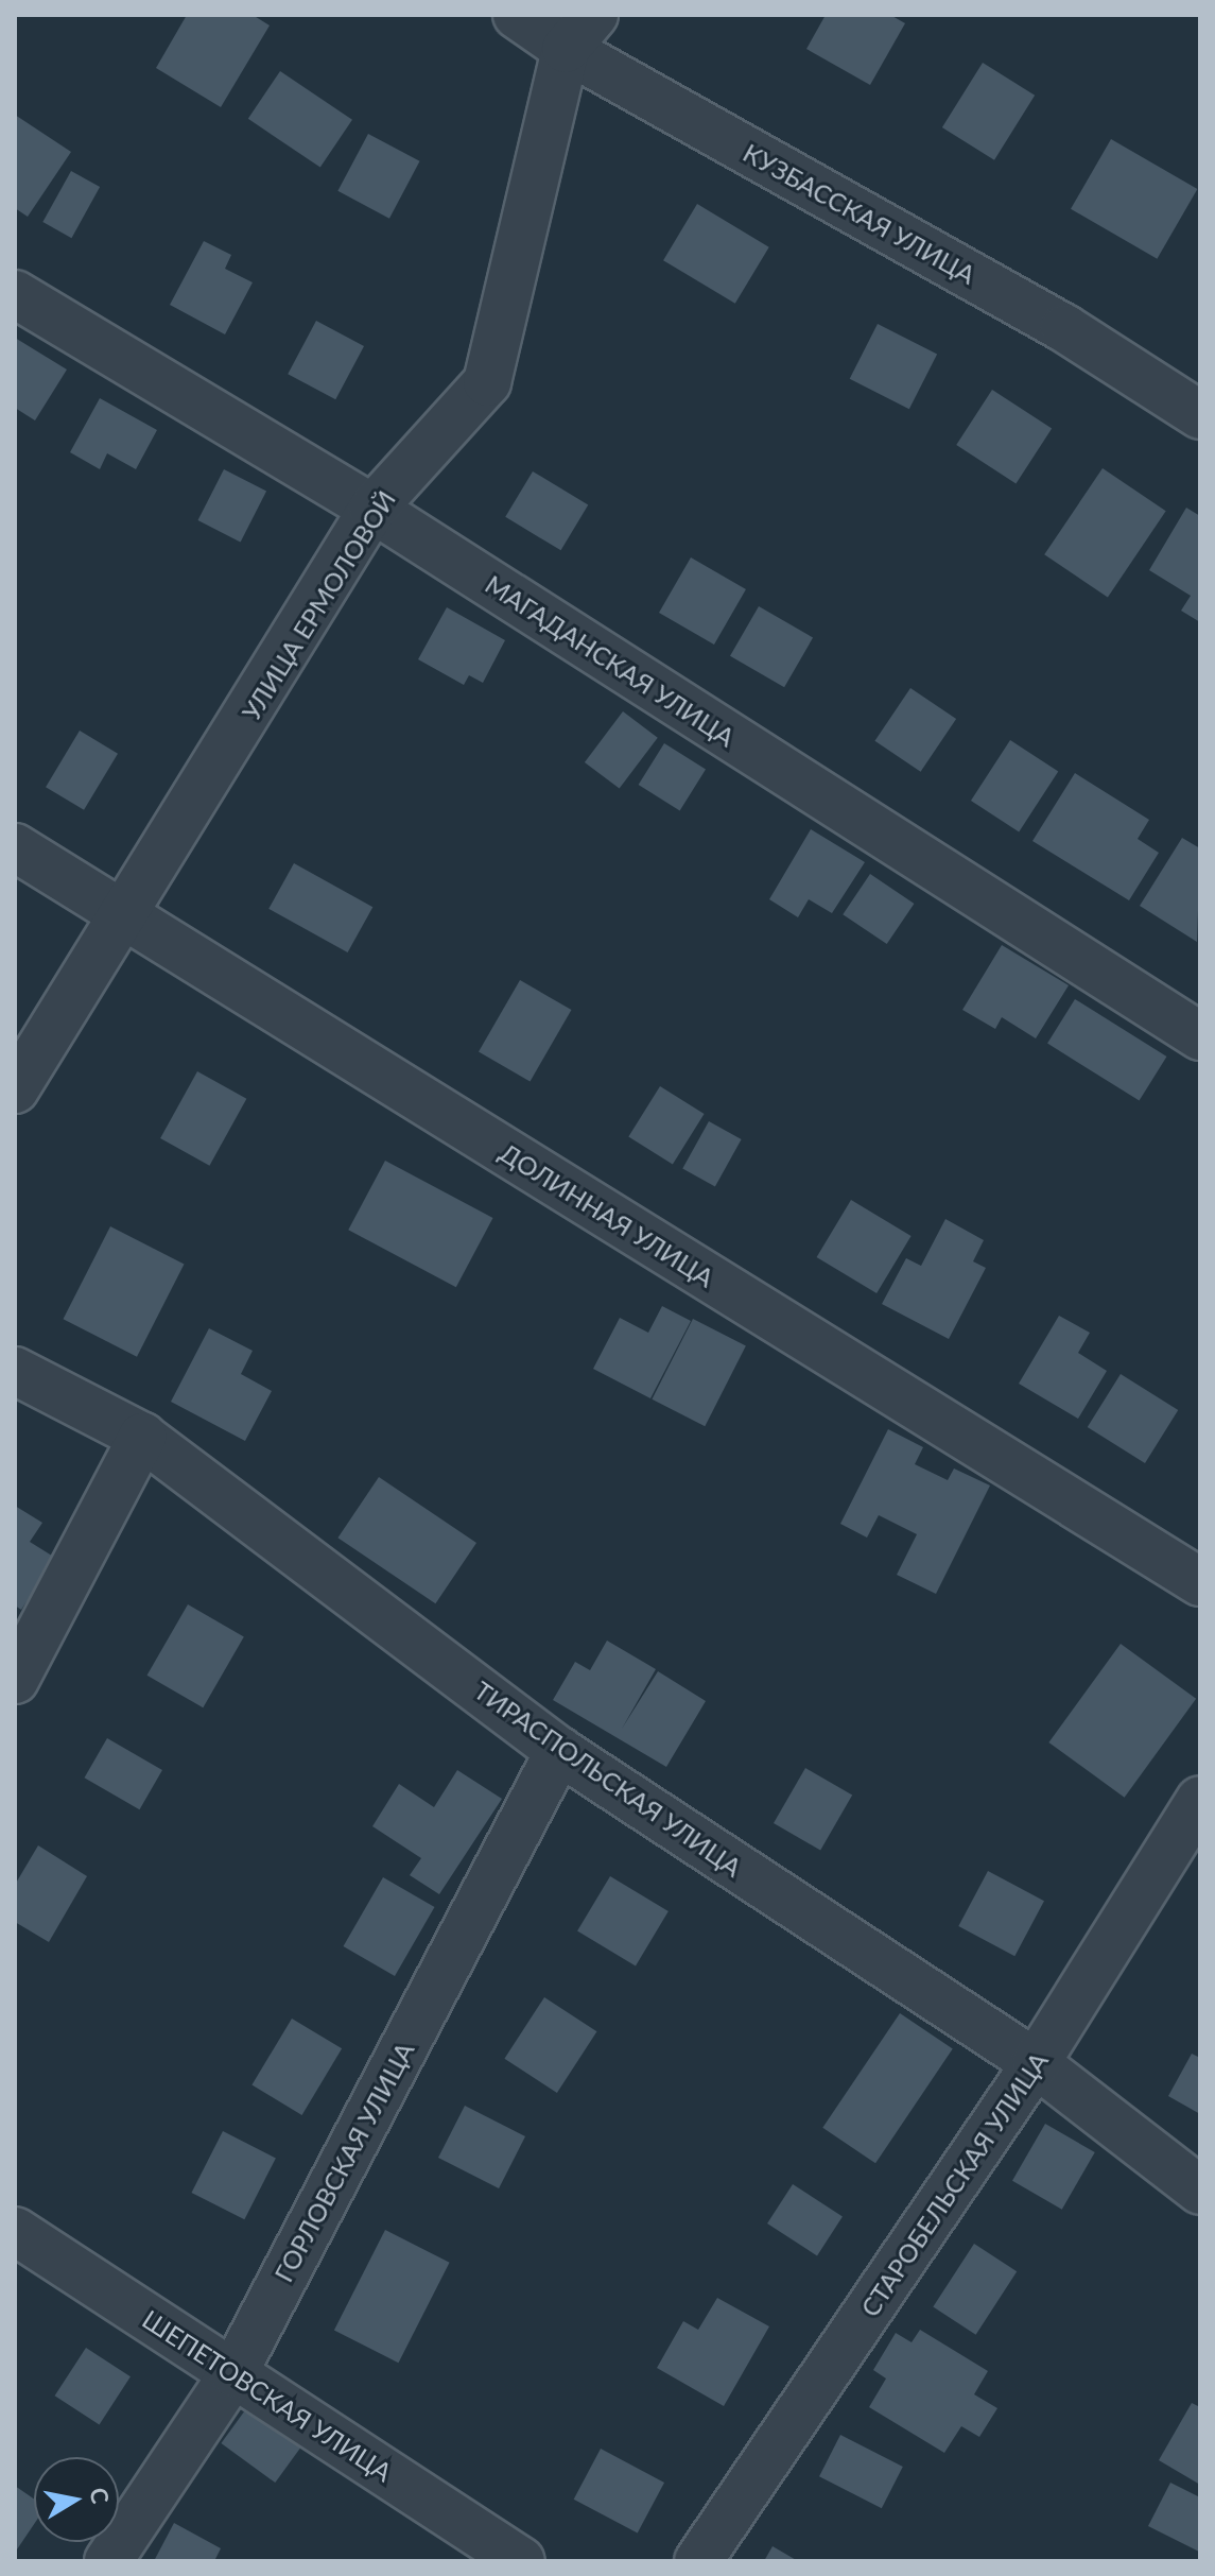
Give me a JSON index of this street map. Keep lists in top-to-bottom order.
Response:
{
  "streets": {
    "street": [
      "КУЗБАССКАЯ УЛИЦА",
      "УЛИЦА ЕРМОЛОВОЙ",
      "МАГАДАНСКАЯ УЛИЦА",
      "ДОЛИННАЯ УЛИЦА",
      "ТИРАСПОЛЬСКАЯ УЛИЦА",
      "ГОРЛОВСКАЯ УЛИЦА",
      "СТАРОБЕЛЬСКАЯ УЛИЦА",
      "ШЕПЕТОВСКАЯ УЛИЦА"
    ]
  },
  "crossings": [
    ["КУЗБАССКАЯ УЛИЦА", "УЛИЦА ЕРМОЛОВОЙ"],
    ["УЛИЦА ЕРМОЛОВОЙ", "МАГАДАНСКАЯ УЛИЦА"],
    ["УЛИЦА ЕРМОЛОВОЙ", "ДОЛИННАЯ УЛИЦА"],
    ["ТИРАСПОЛЬСКАЯ УЛИЦА", "ГОРЛОВСКАЯ УЛИЦА"],
    ["ТИРАСПОЛЬСКАЯ УЛИЦА", "СТАРОБЕЛЬСКАЯ УЛИЦА"],
    ["ГОРЛОВСКАЯ УЛИЦА", "ШЕПЕТОВСКАЯ УЛИЦА"]
  ],
  "north": "right"
}
